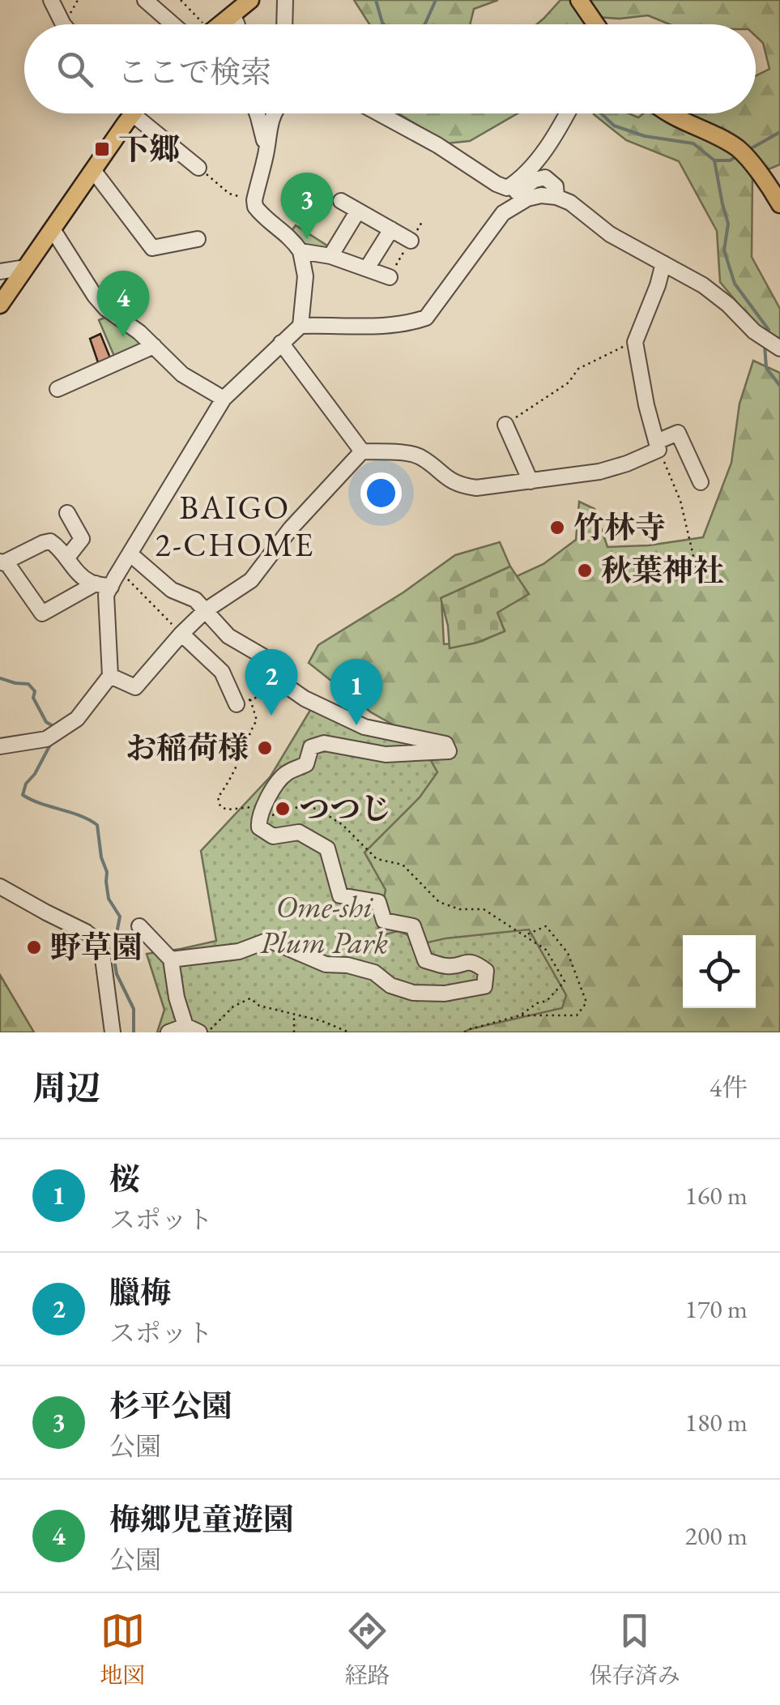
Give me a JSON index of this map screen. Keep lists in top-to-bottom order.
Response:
{
  "districts": ["BAIGO 2-CHOME"],
  "parks": ["Ome-shi Plum Park"],
  "places": {
    "transit": ["下郷"],
    "other": [
      "竹林寺",
      "秋葉神社",
      "お稲荷様",
      "つつじ",
      "野草園"
    ]
  },
  "page": {
    "search": "ここで検索",
    "pins": [
      "3",
      "4",
      "2",
      "1"
    ],
    "heading": ["周辺", "4件"],
    "list": [
      {
        "mark": "1",
        "name": "桜",
        "note": "スポット",
        "value": "160 m"
      },
      {
        "mark": "2",
        "name": "臘梅",
        "note": "スポット",
        "value": "170 m"
      },
      {
        "mark": "3",
        "name": "杉平公園",
        "note": "公園",
        "value": "180 m"
      },
      {
        "mark": "4",
        "name": "梅郷児童遊園",
        "note": "公園",
        "value": "200 m"
      }
    ],
    "nav": ["地図", "経路", "保存済み"]
  }
}
